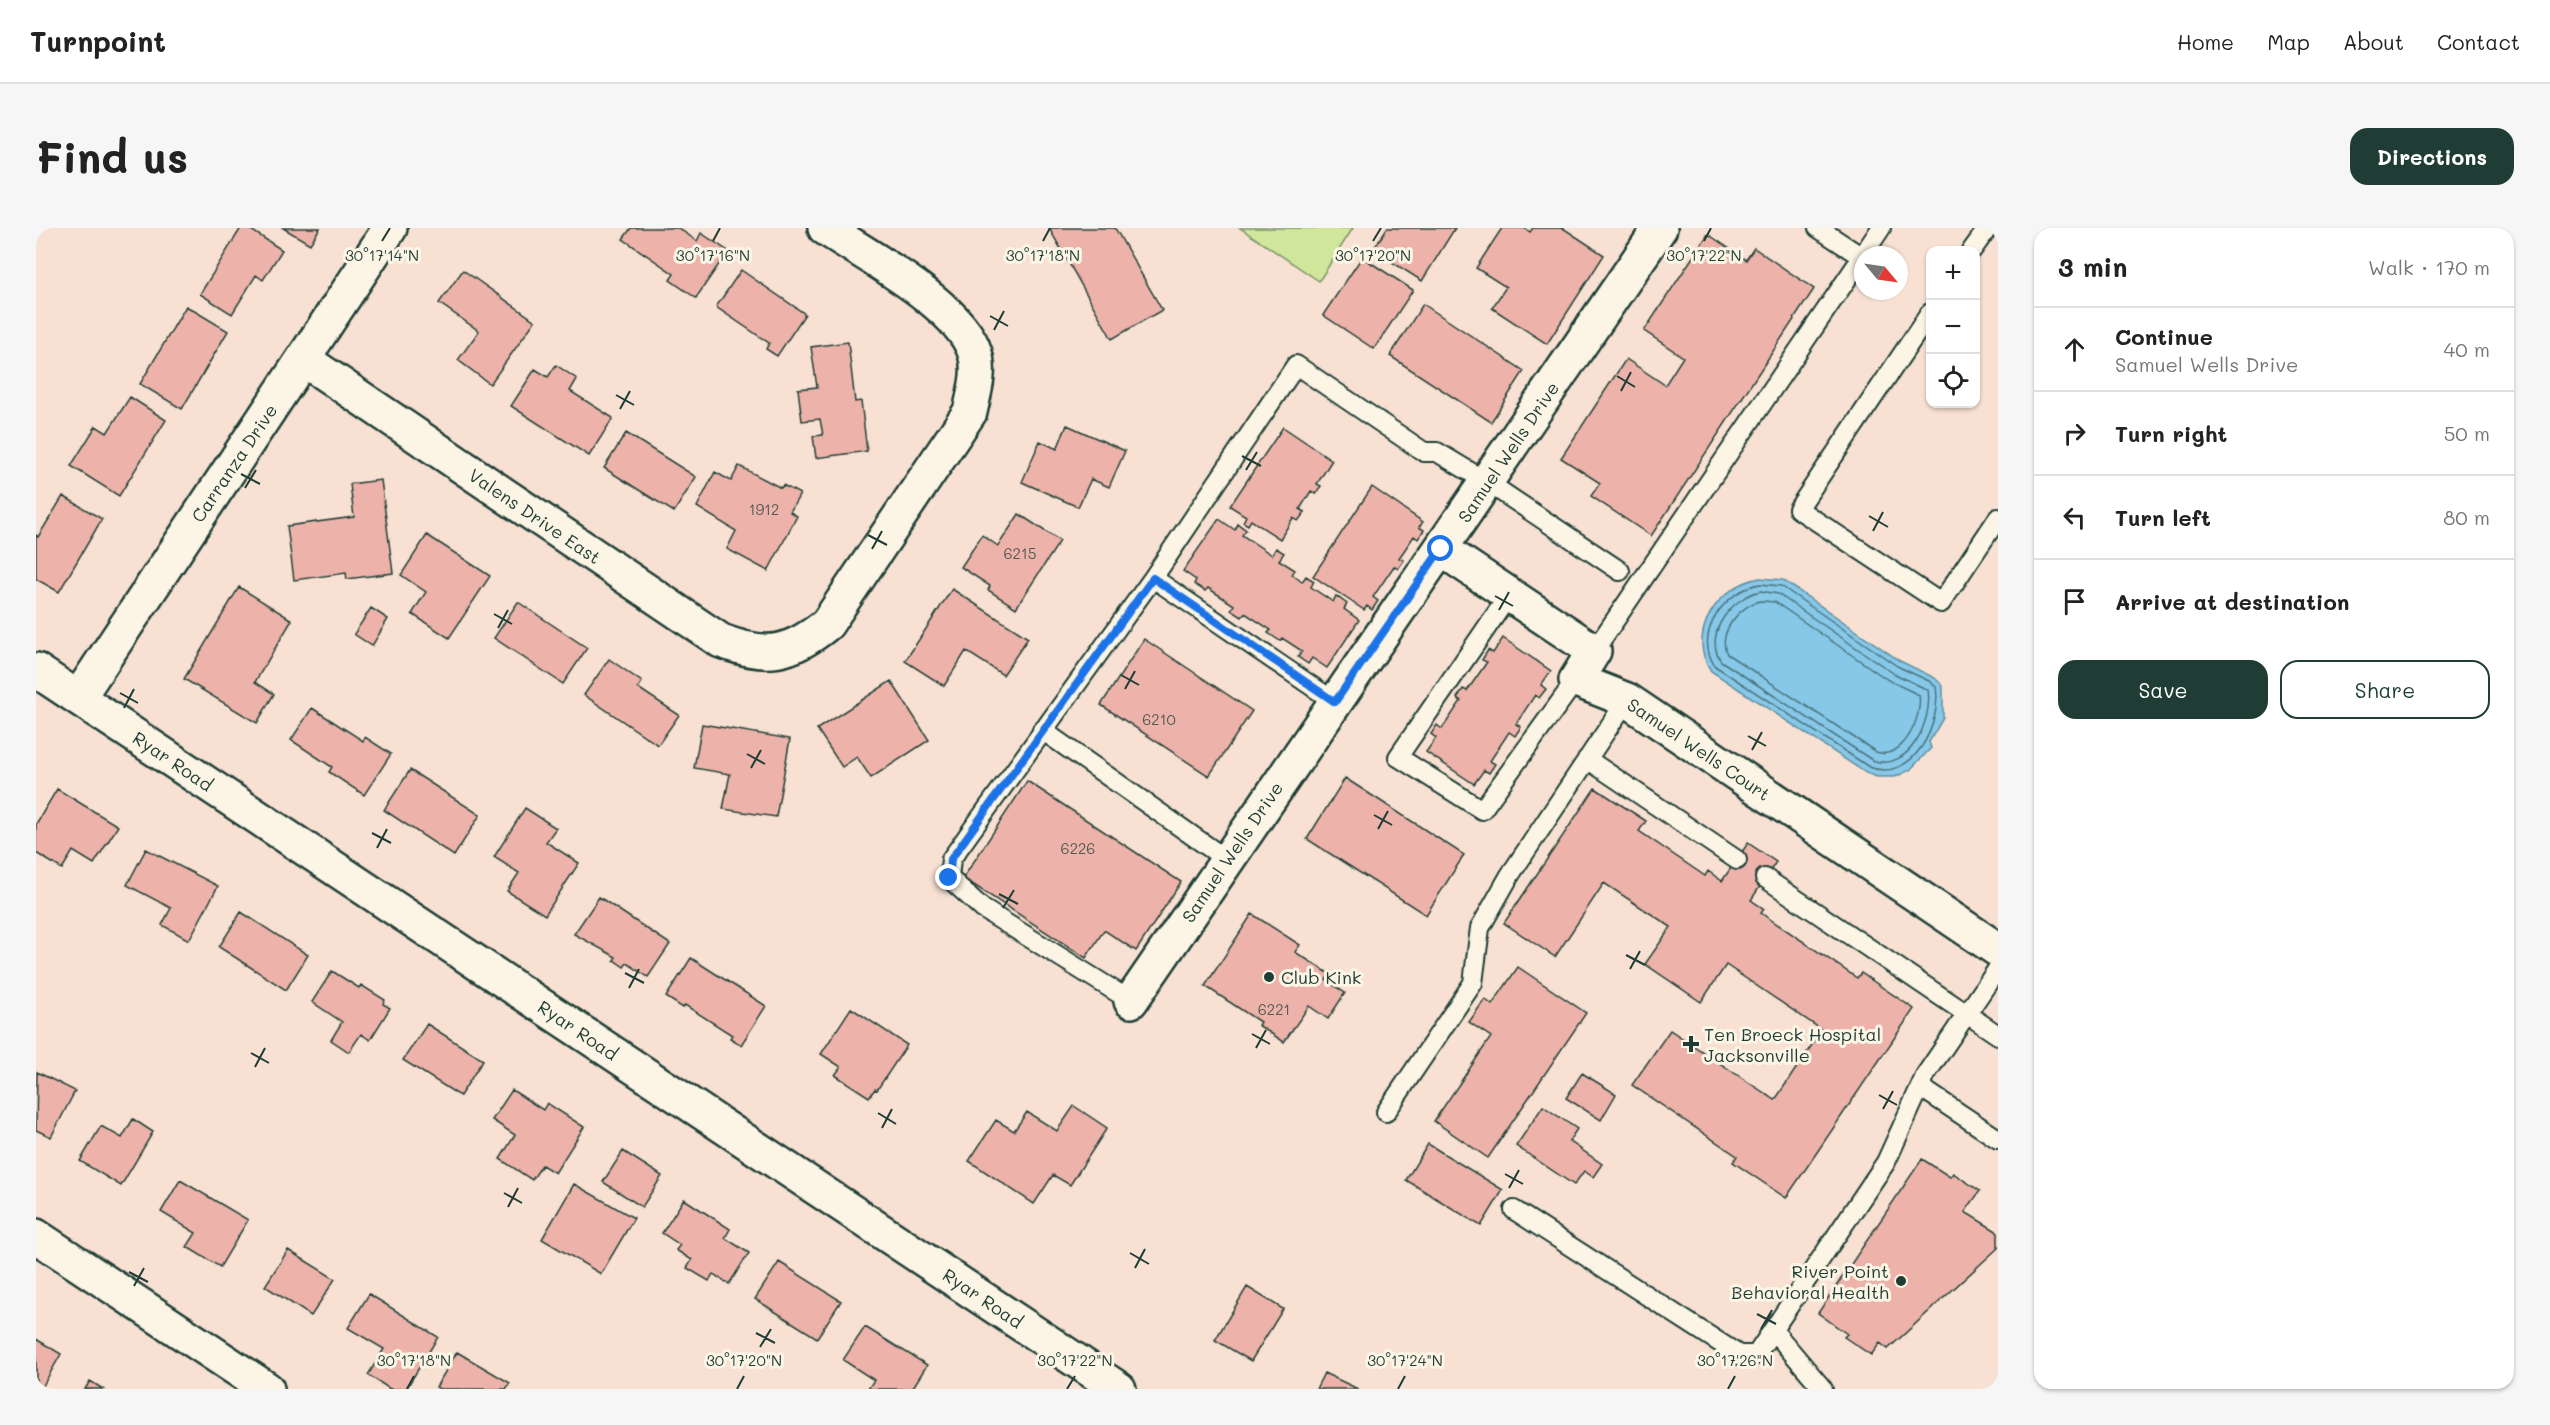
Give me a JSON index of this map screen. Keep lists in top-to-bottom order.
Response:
{
  "streets": {
    "street": [
      "Samuel Wells Drive",
      "Carranza Drive",
      "Valens Drive East",
      "Samuel Wells Court",
      "Ryar Road"
    ]
  },
  "crossings": [
    ["Carranza Drive", "Valens Drive East"],
    ["Carranza Drive", "Ryar Road"]
  ],
  "places": {
    "other": ["Club Kink", "River Point Behavioral Health"],
    "health": ["Ten Broeck Hospital Jacksonville"]
  },
  "house_numbers": [
    "1912",
    "6215",
    "6210",
    "6226",
    "6221"
  ],
  "north": "bottom right",
  "page": {
    "header": "Turnpoint",
    "nav": [
      "Home",
      "Map",
      "About",
      "Contact"
    ],
    "buttons": [
      "Directions",
      ["Save", "Share"]
    ],
    "title": "Find us",
    "heading": ["3 min", "Walk · 170 m"],
    "map_buttons": ["+", "−"],
    "list": [
      ["Continue", "Samuel Wells Drive", "40 m"],
      ["Turn right", "50 m"],
      ["Turn left", "80 m"],
      "Arrive at destination"
    ]
  },
  "coordinates": [
    "30°17'14\"N",
    "30°17'16\"N",
    "30°17'18\"N",
    "30°17'20\"N",
    "30°17'22\"N",
    "30°17'24\"N",
    "30°17'26\"N"
  ]
}
